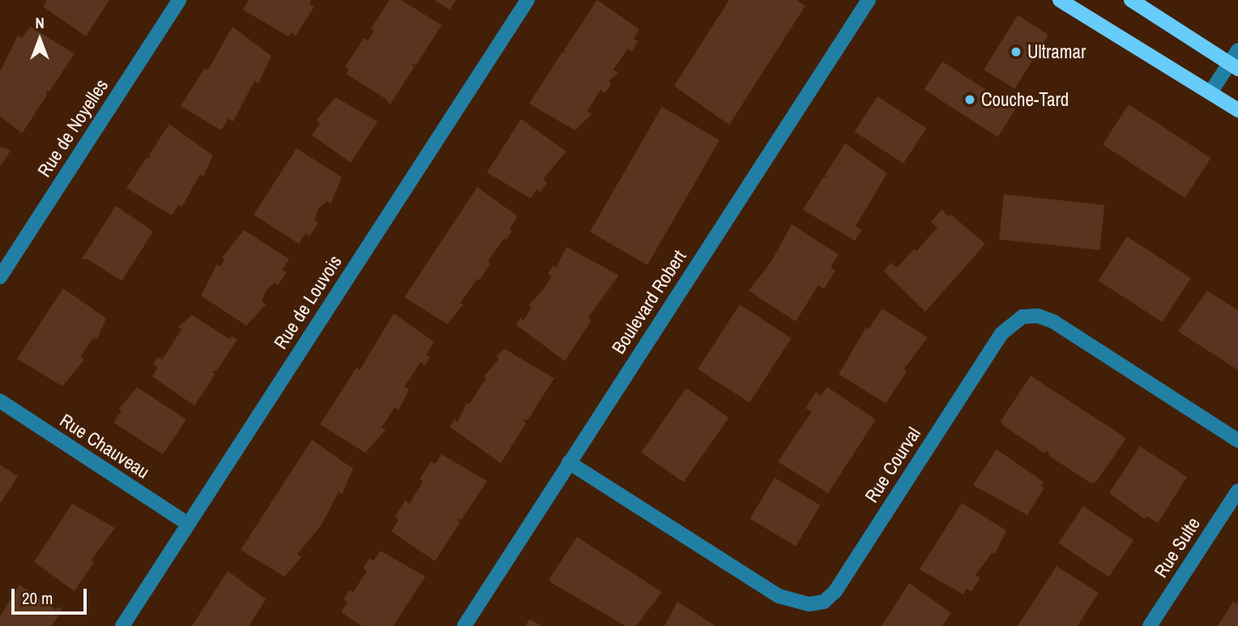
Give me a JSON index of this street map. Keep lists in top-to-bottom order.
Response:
{
  "streets": {
    "street": [
      "Rue de Noyelles",
      "Rue de Louvois",
      "Boulevard Robert",
      "Rue Chauveau",
      "Rue Courval",
      "Rue Sulte"
    ]
  },
  "crossings": [
    ["Rue de Louvois", "Rue Chauveau"],
    ["Boulevard Robert", "Rue Courval"]
  ],
  "places": ["Ultramar", "Couche-Tard"],
  "scale_bar": "20 m",
  "north": "top"
}
